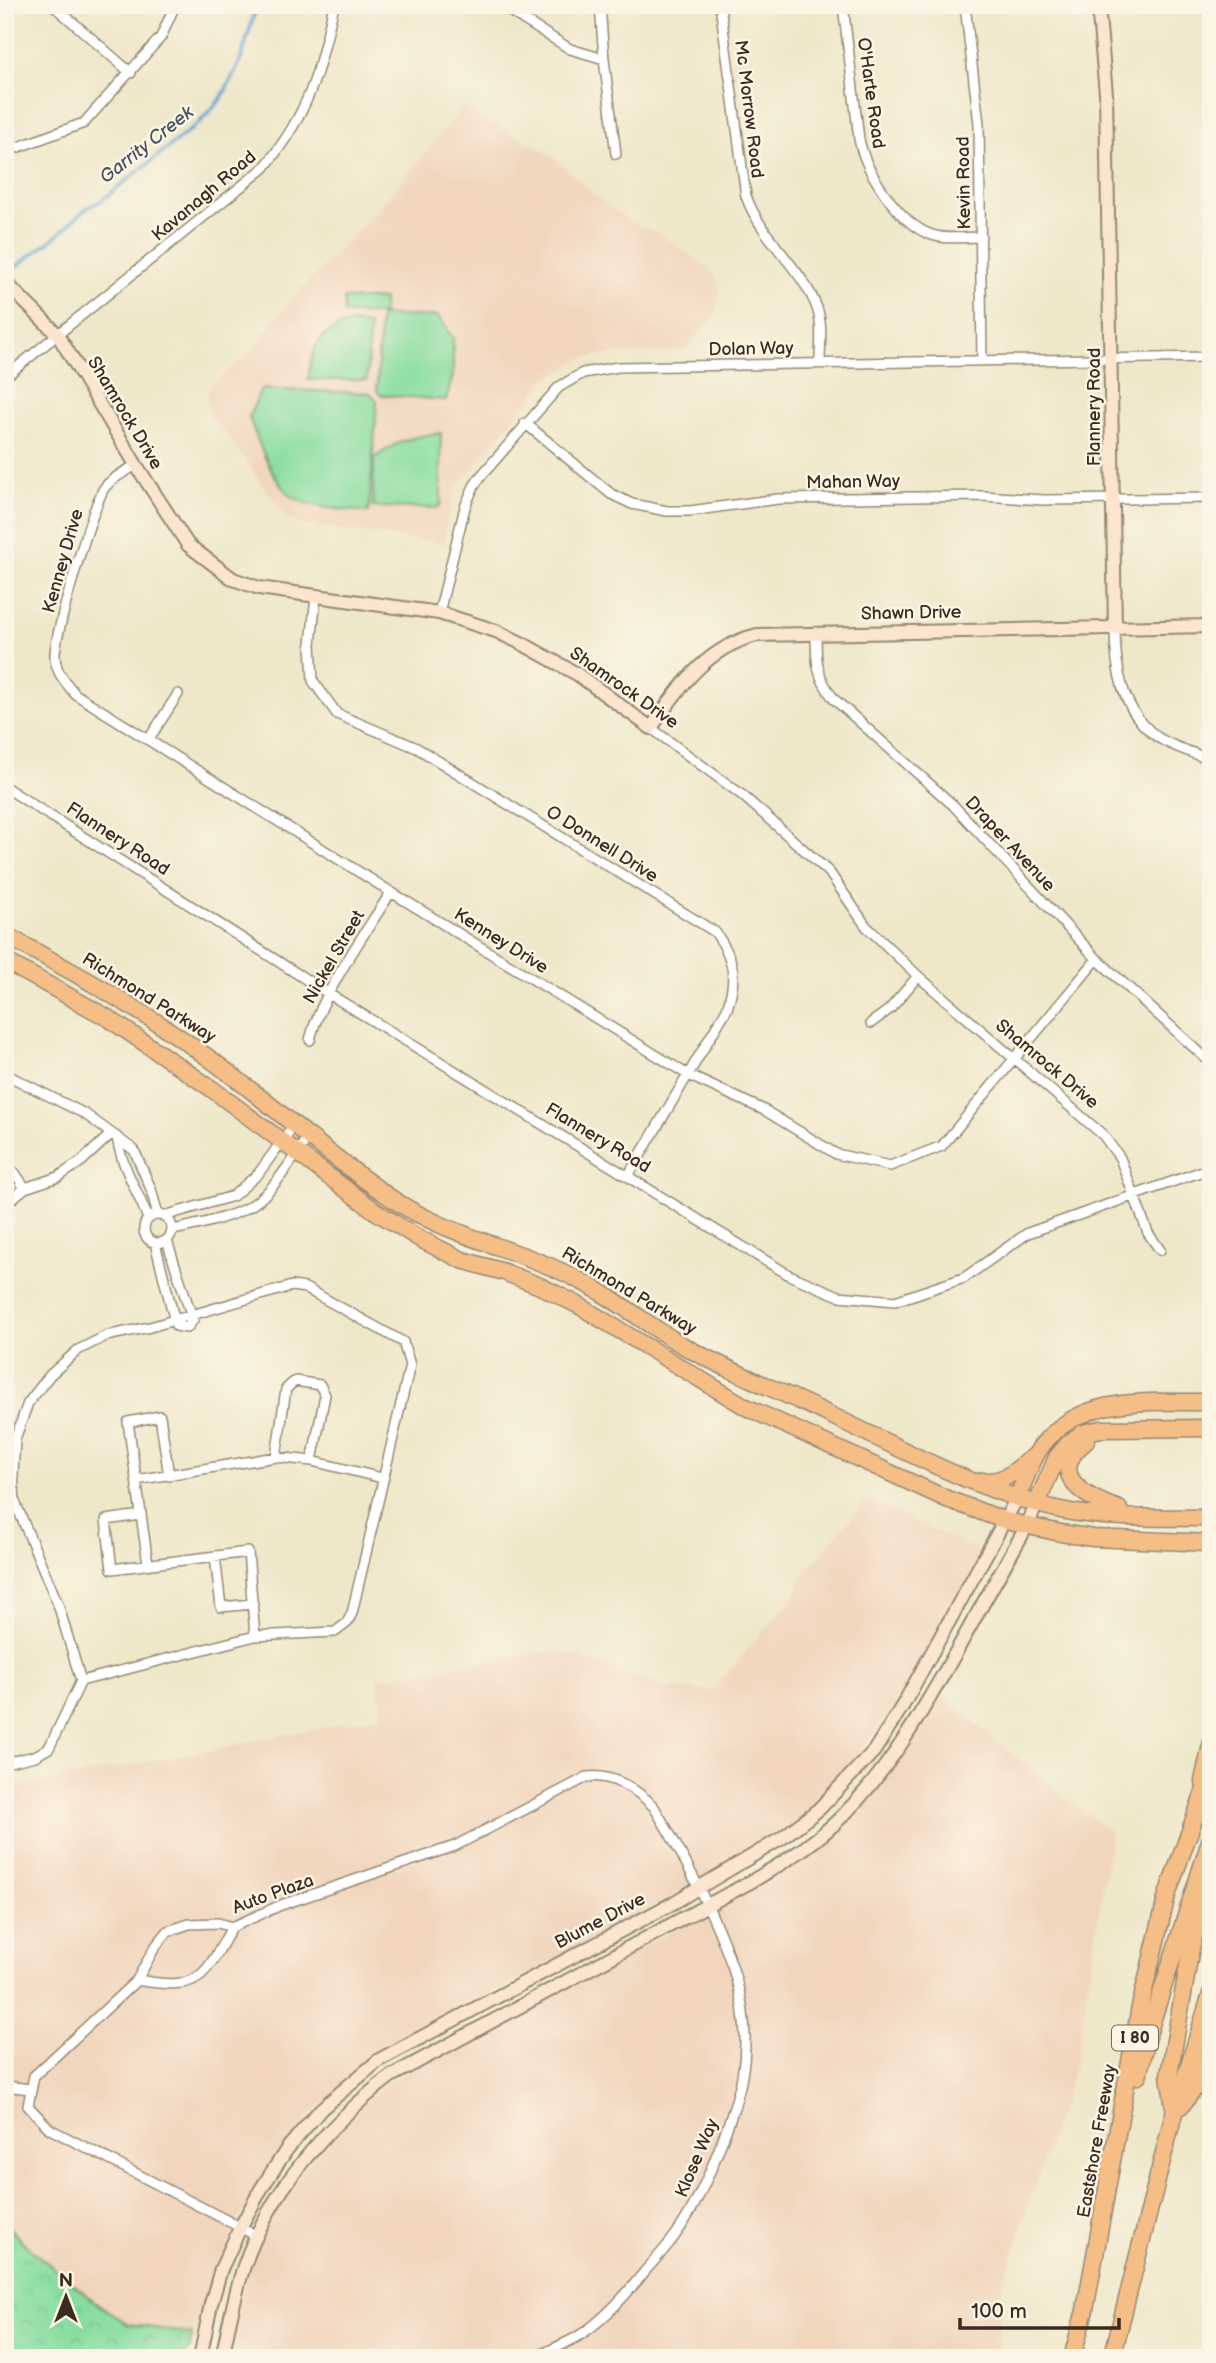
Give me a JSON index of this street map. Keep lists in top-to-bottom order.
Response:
{
  "streets": {
    "highway": ["Richmond Parkway", "I 80", "Eastshore Freeway"],
    "street": [
      "O'Harte Road",
      "Mc Morrow Road",
      "Kevin Road",
      "Kavanagh Road",
      "Dolan Way",
      "Flannery Road",
      "Shamrock Drive",
      "Mahan Way",
      "Kenney Drive",
      "Shawn Drive",
      "O Donnell Drive",
      "Draper Avenue",
      "Nickel Street",
      "Auto Plaza",
      "Blume Drive",
      "Klose Way"
    ]
  },
  "crossings": [
    ["O'Harte Road", "Kevin Road"],
    ["Mc Morrow Road", "Dolan Way"],
    ["Kevin Road", "Dolan Way"],
    ["Kavanagh Road", "Shamrock Drive"],
    ["Dolan Way", "Flannery Road"],
    ["Dolan Way", "Shamrock Drive"],
    ["Dolan Way", "Mahan Way"],
    ["Flannery Road", "Shamrock Drive"],
    ["Flannery Road", "Mahan Way"],
    ["Flannery Road", "Shawn Drive"],
    ["Flannery Road", "O Donnell Drive"],
    ["Flannery Road", "Nickel Street"],
    ["Shamrock Drive", "Kenney Drive"],
    ["Shamrock Drive", "Shawn Drive"],
    ["Shamrock Drive", "O Donnell Drive"],
    ["Kenney Drive", "O Donnell Drive"],
    ["Kenney Drive", "Draper Avenue"],
    ["Kenney Drive", "Nickel Street"],
    ["Shawn Drive", "Draper Avenue"],
    ["Richmond Parkway", "Blume Drive"],
    ["Auto Plaza", "Blume Drive"],
    ["Auto Plaza", "Klose Way"]
  ],
  "water": ["Garrity Creek"],
  "scale_bar": "100 m",
  "north": "top"
}
